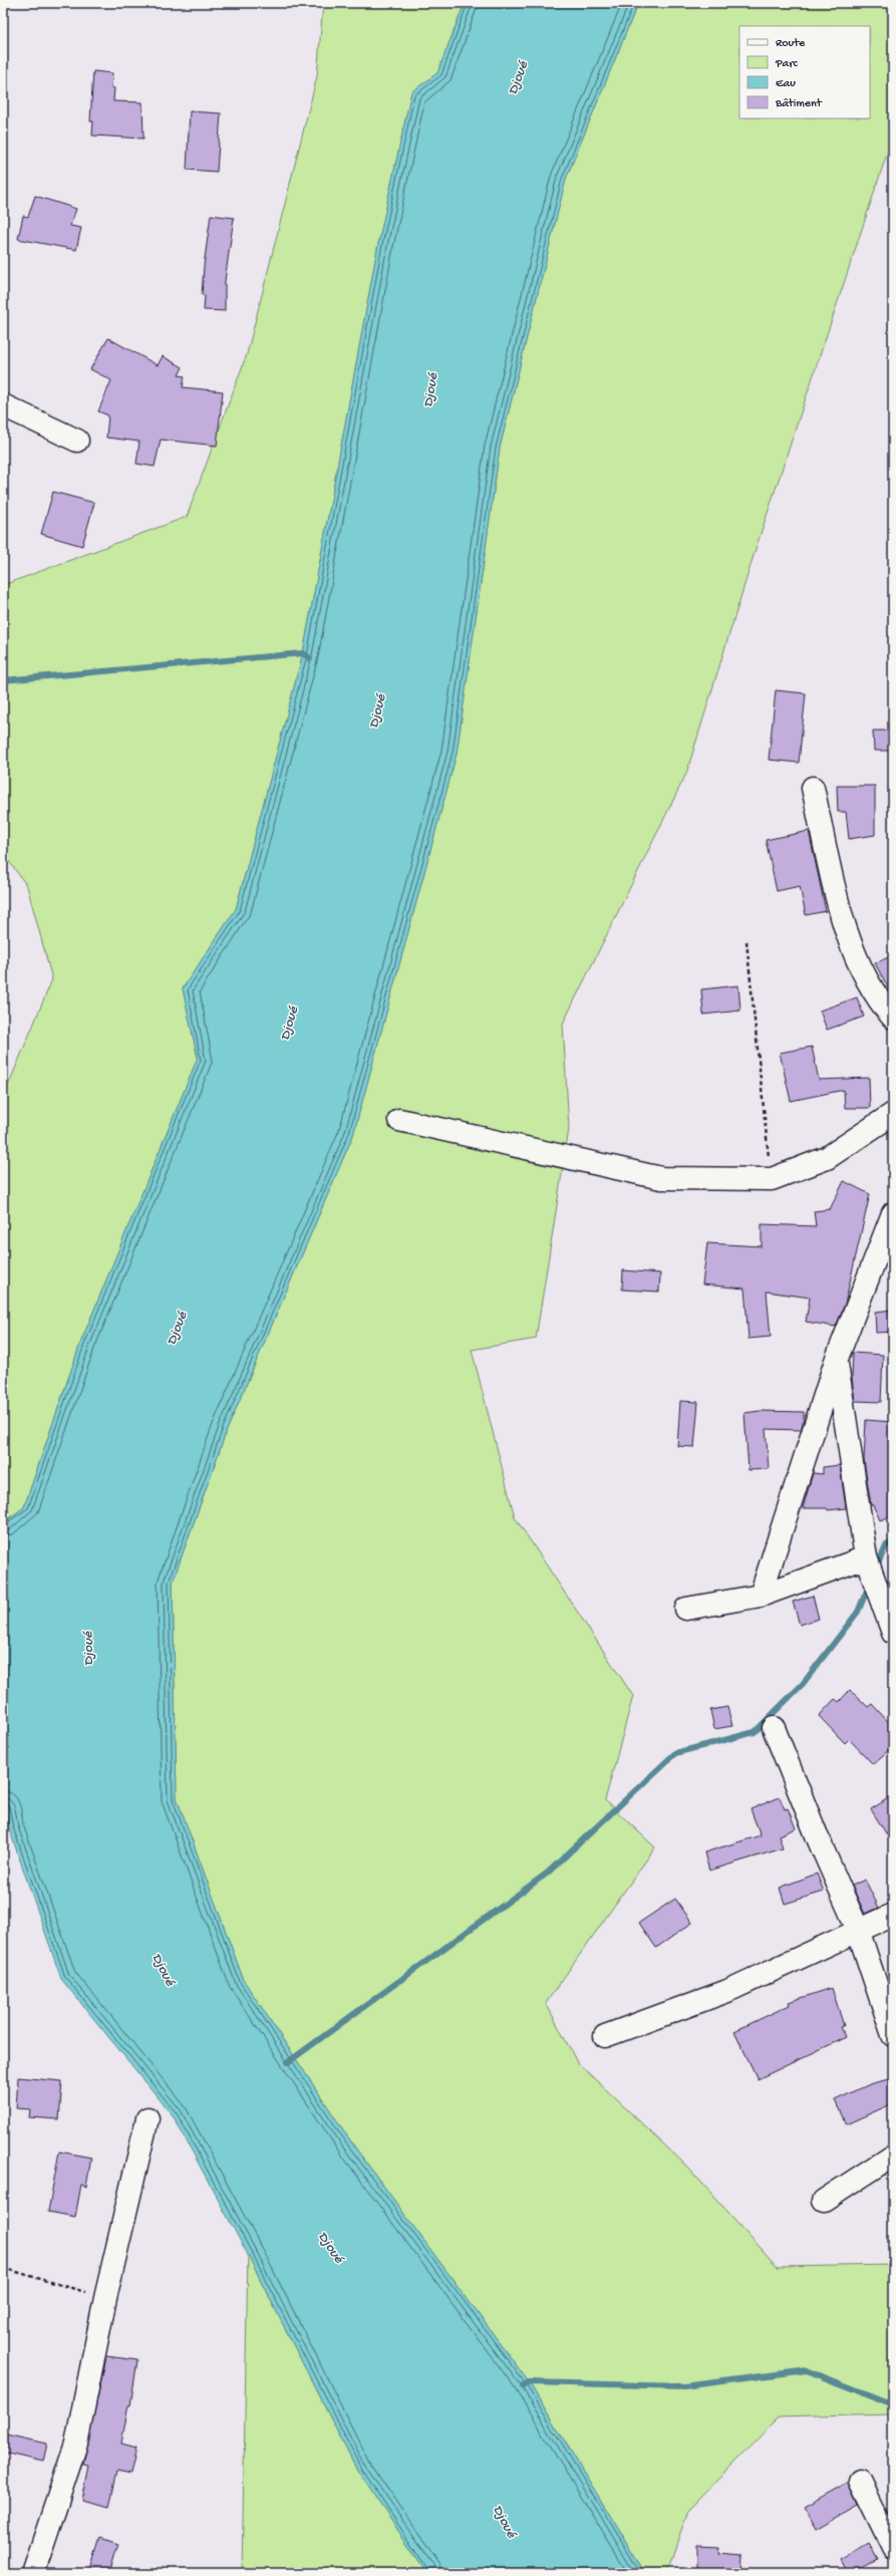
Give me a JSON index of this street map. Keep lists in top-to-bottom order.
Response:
{
  "water": ["Djoué"],
  "legend": [
    "Route",
    "Parc",
    "Eau",
    "Bâtiment"
  ]
}
